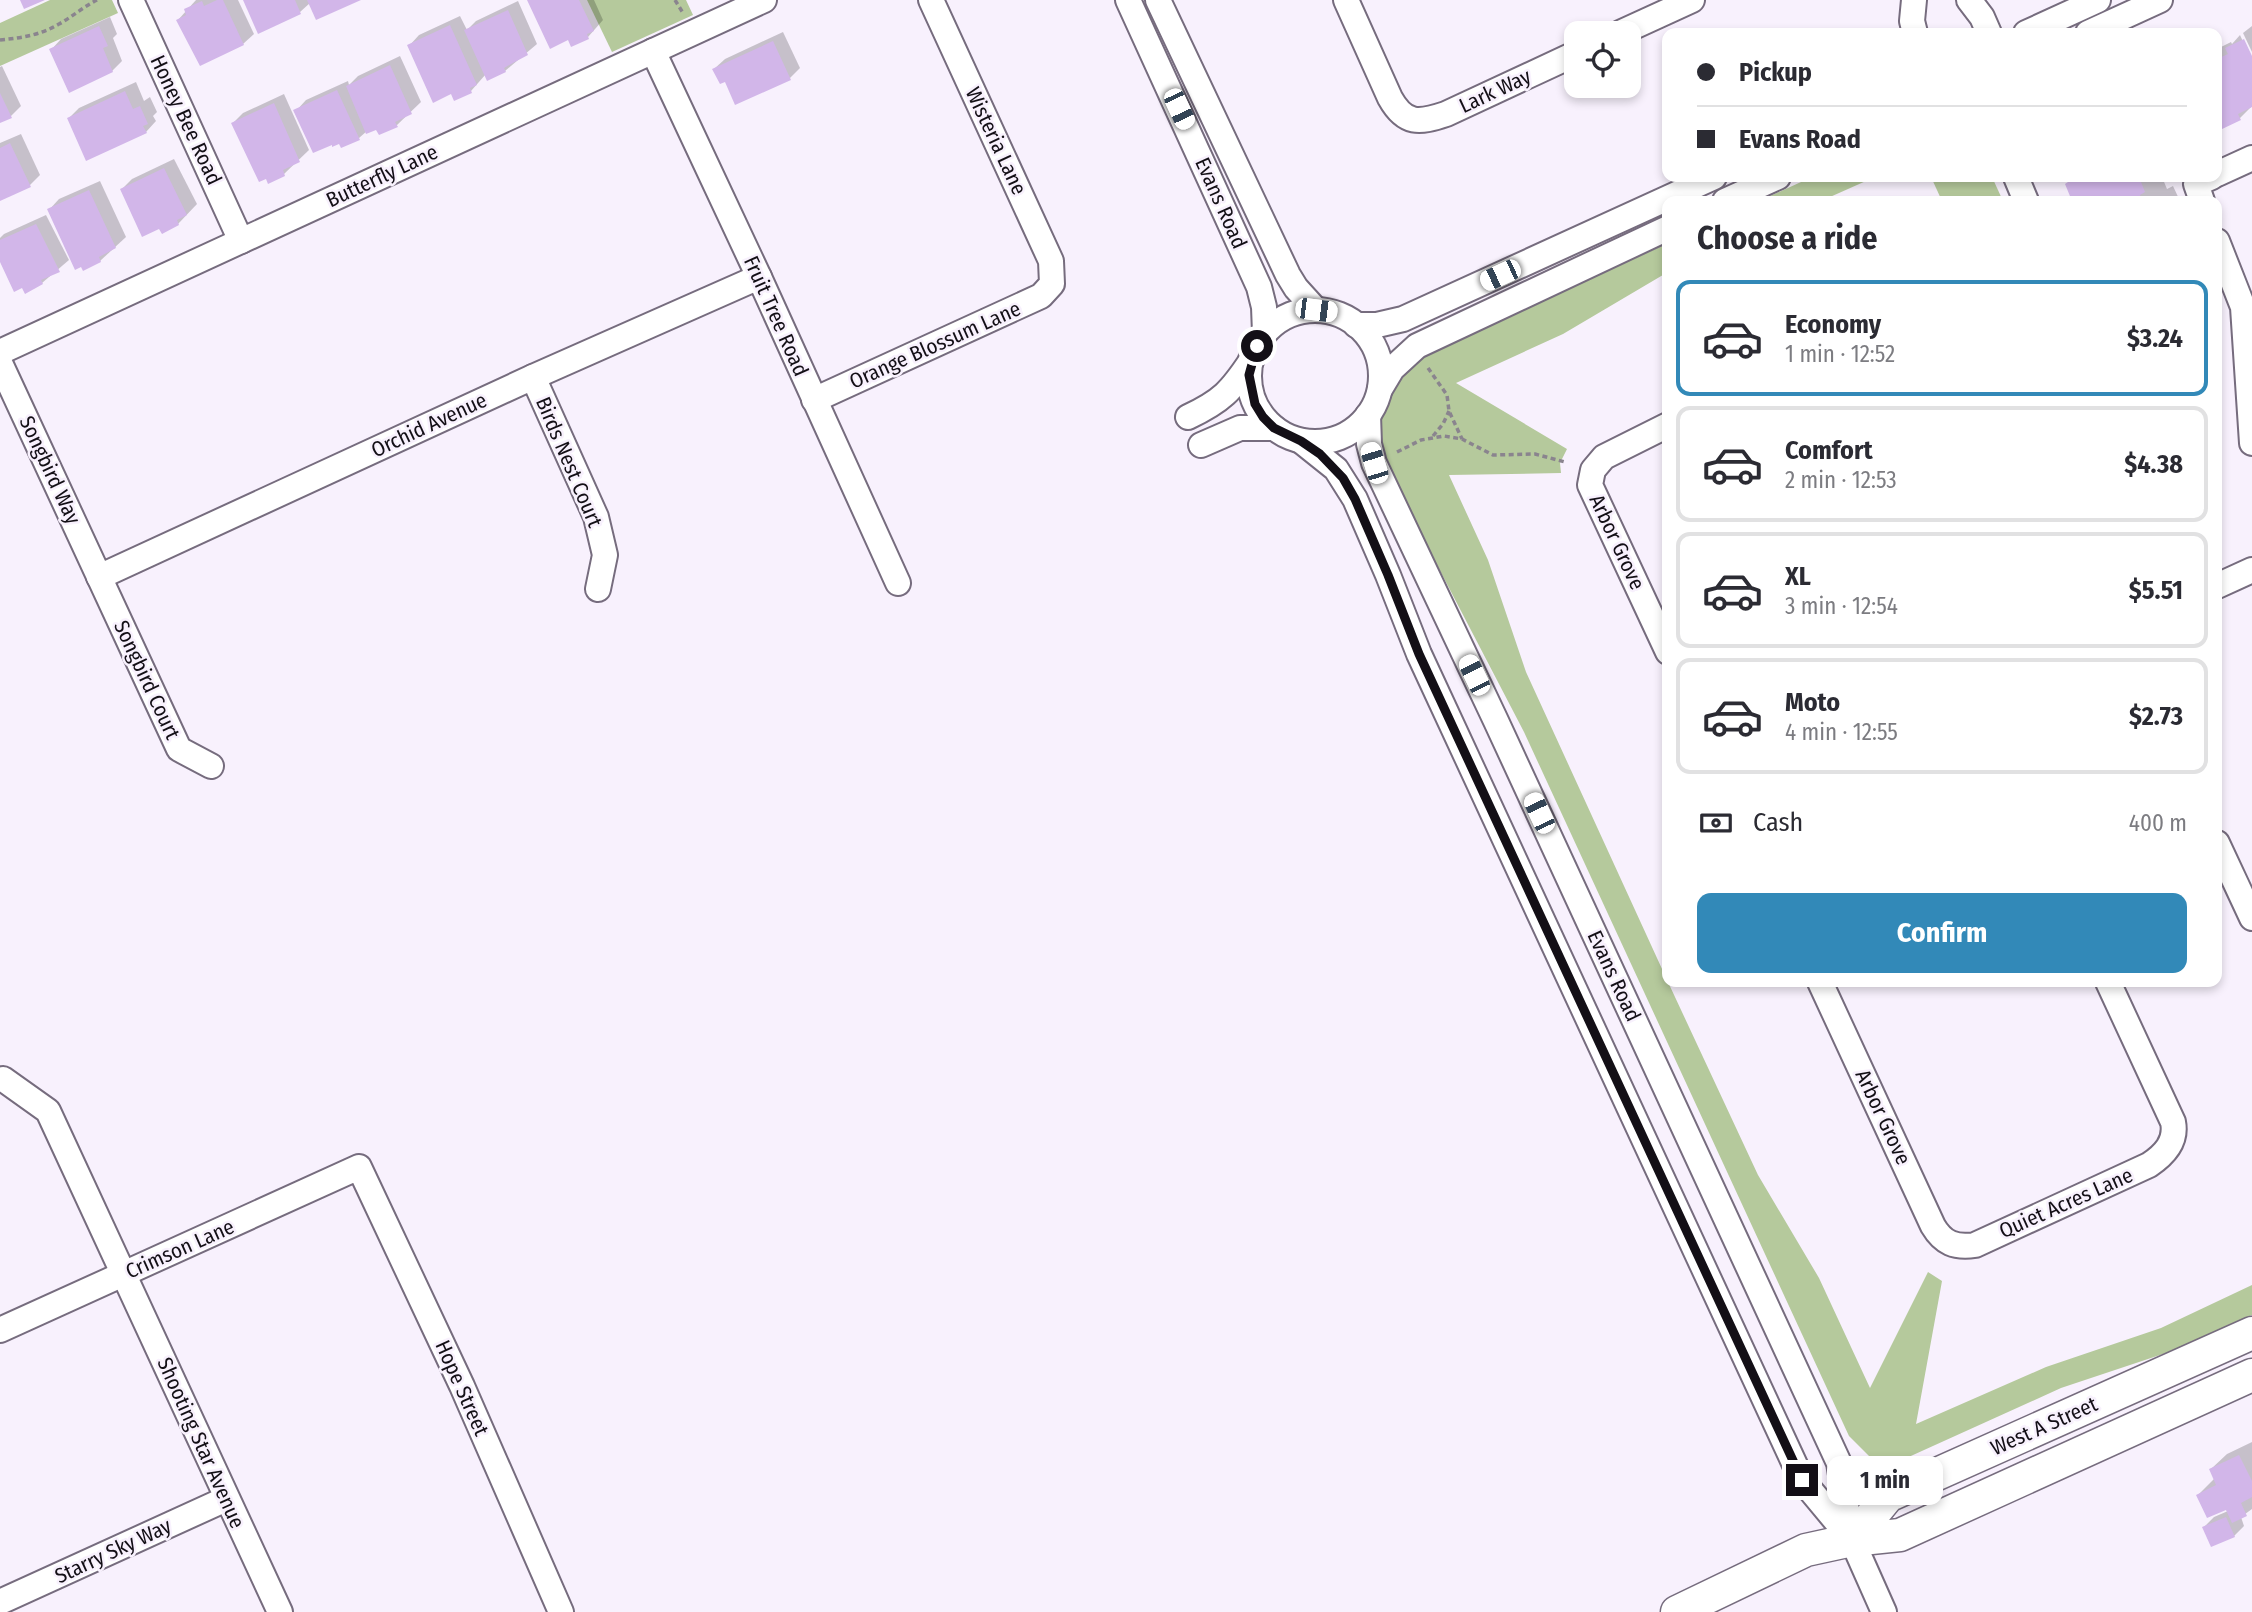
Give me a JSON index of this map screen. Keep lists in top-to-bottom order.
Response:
{
  "streets": {
    "main road": ["West A Street"],
    "street": [
      "Lark Way",
      "Honey Bee Road",
      "Wisteria Lane",
      "Butterfly Lane",
      "Evans Road",
      "Fruit Tree Road",
      "Orange Blossum Lane",
      "Orchid Avenue",
      "Birds Nest Court",
      "Songbird Way",
      "Arbor Grove",
      "Songbird Court",
      "Quiet Acres Lane",
      "Crimson Lane",
      "Hope Street",
      "Shooting Star Avenue",
      "Starry Sky Way"
    ]
  },
  "crossings": [
    ["Honey Bee Road", "Butterfly Lane"],
    ["Wisteria Lane", "Orange Blossum Lane"],
    ["Butterfly Lane", "Fruit Tree Road"],
    ["Evans Road", "West A Street"],
    ["Fruit Tree Road", "Orange Blossum Lane"],
    ["Fruit Tree Road", "Orchid Avenue"],
    ["Orchid Avenue", "Birds Nest Court"],
    ["Orchid Avenue", "Songbird Way"],
    ["Orchid Avenue", "Songbird Court"],
    ["Songbird Way", "Songbird Court"],
    ["Arbor Grove", "Quiet Acres Lane"],
    ["Crimson Lane", "Hope Street"],
    ["Crimson Lane", "Shooting Star Avenue"],
    ["Shooting Star Avenue", "Starry Sky Way"]
  ],
  "page": {
    "banner": ["Pickup", "Evans Road"],
    "heading": "Choose a ride",
    "list": [
      {
        "name": "Economy",
        "note": "1 min · 12:52",
        "value": "$3.24"
      },
      {
        "name": "Comfort",
        "note": "2 min · 12:53",
        "value": "$4.38"
      },
      {
        "name": "XL",
        "note": "3 min · 12:54",
        "value": "$5.51"
      },
      {
        "name": "Moto",
        "note": "4 min · 12:55",
        "value": "$2.73"
      }
    ],
    "pay": ["Cash", "400 m"],
    "buttons": "Confirm",
    "bubble": "1 min"
  }
}
